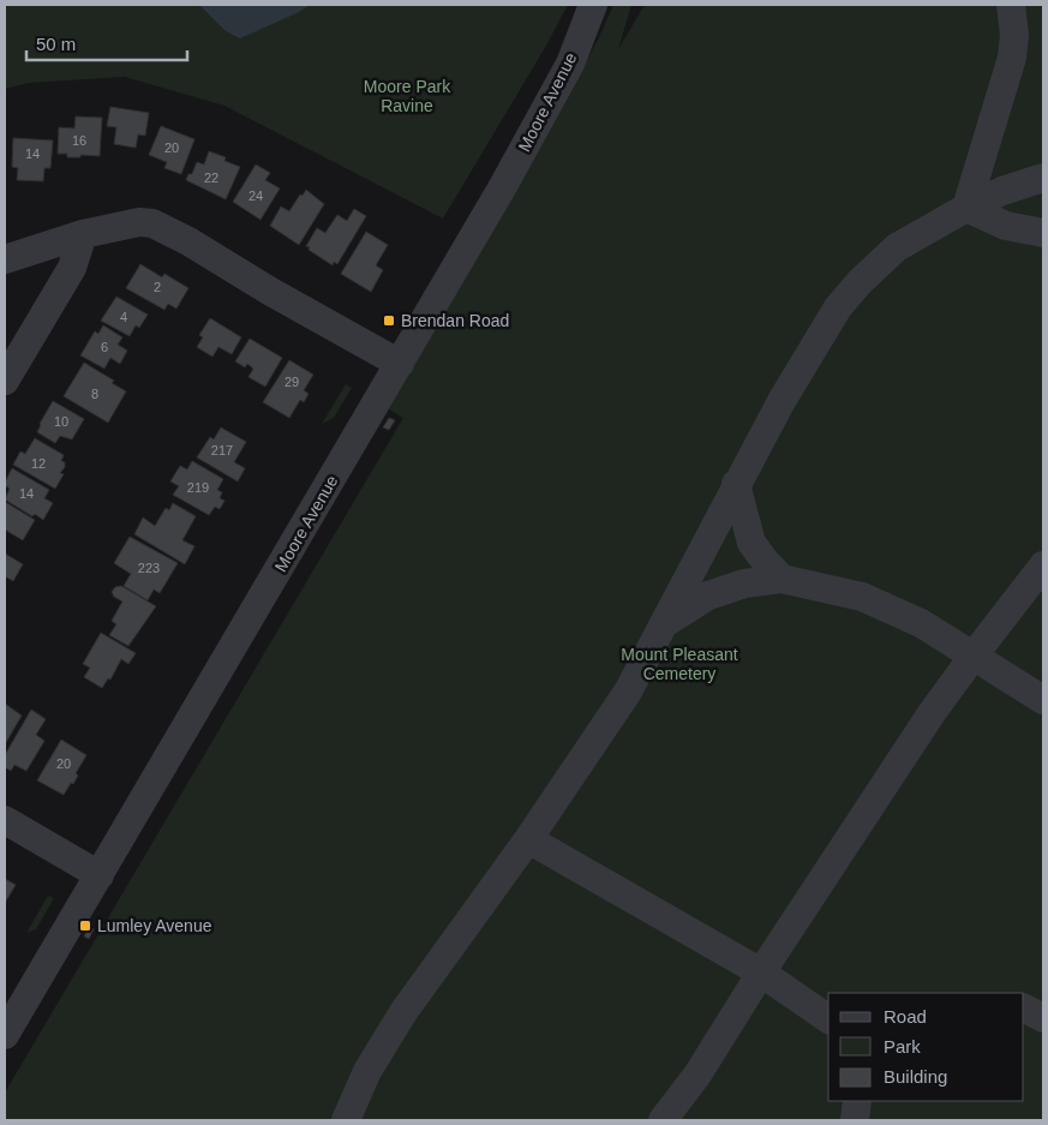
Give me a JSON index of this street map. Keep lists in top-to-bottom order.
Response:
{
  "streets": {
    "street": ["Moore Avenue"]
  },
  "parks": ["Moore Park Ravine", "Mount Pleasant Cemetery"],
  "places": {
    "transit": ["Brendan Road", "Lumley Avenue"]
  },
  "house_numbers": [
    "16",
    "20",
    "14",
    "22",
    "24",
    "2",
    "4",
    "6",
    "29",
    "8",
    "10",
    "217",
    "12",
    "219",
    "14",
    "223",
    "20"
  ],
  "legend": ["Road", "Park", "Building"],
  "scale_bar": "50 m"
}
